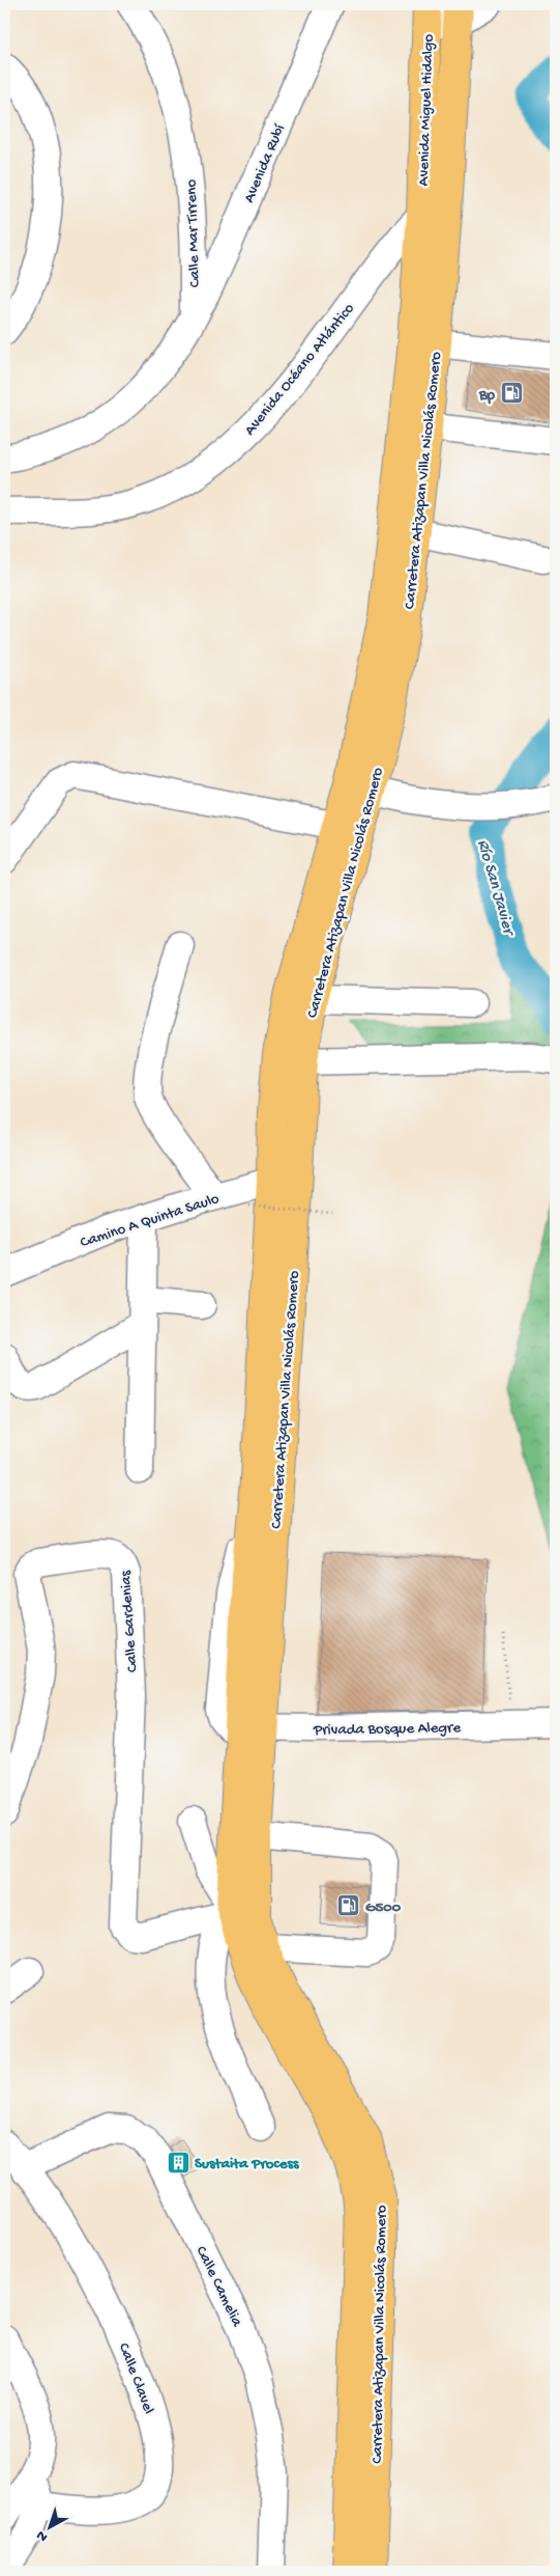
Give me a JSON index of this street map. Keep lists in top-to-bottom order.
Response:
{
  "streets": {
    "main road": ["Avenida Miguel Hidalgo", "Carretera Atizapan Villa Nicolás Romero"],
    "street": [
      "Avenida Rubí",
      "Calle Mar Tirreno",
      "Avenida Océano Atlántico",
      "Camino A Quinta Saulo",
      "Calle Gardenias",
      "Privada Bosque Alegre",
      "Calle Camelia",
      "Calle Clavel"
    ]
  },
  "crossings": [
    ["Avenida Miguel Hidalgo", "Avenida Océano Atlántico"],
    ["Avenida Miguel Hidalgo", "Carretera Atizapan Villa Nicolás Romero"],
    ["Avenida Rubí", "Calle Mar Tirreno"],
    ["Avenida Océano Atlántico", "Carretera Atizapan Villa Nicolás Romero"],
    ["Carretera Atizapan Villa Nicolás Romero", "Camino A Quinta Saulo"],
    ["Carretera Atizapan Villa Nicolás Romero", "Calle Gardenias"],
    ["Carretera Atizapan Villa Nicolás Romero", "Privada Bosque Alegre"],
    ["Calle Camelia", "Calle Clavel"]
  ],
  "water": ["Río San Javier"],
  "places": {
    "fuel station": ["Bp", "G500"],
    "building": ["Sustaita Process"]
  },
  "north": "bottom left"
}
